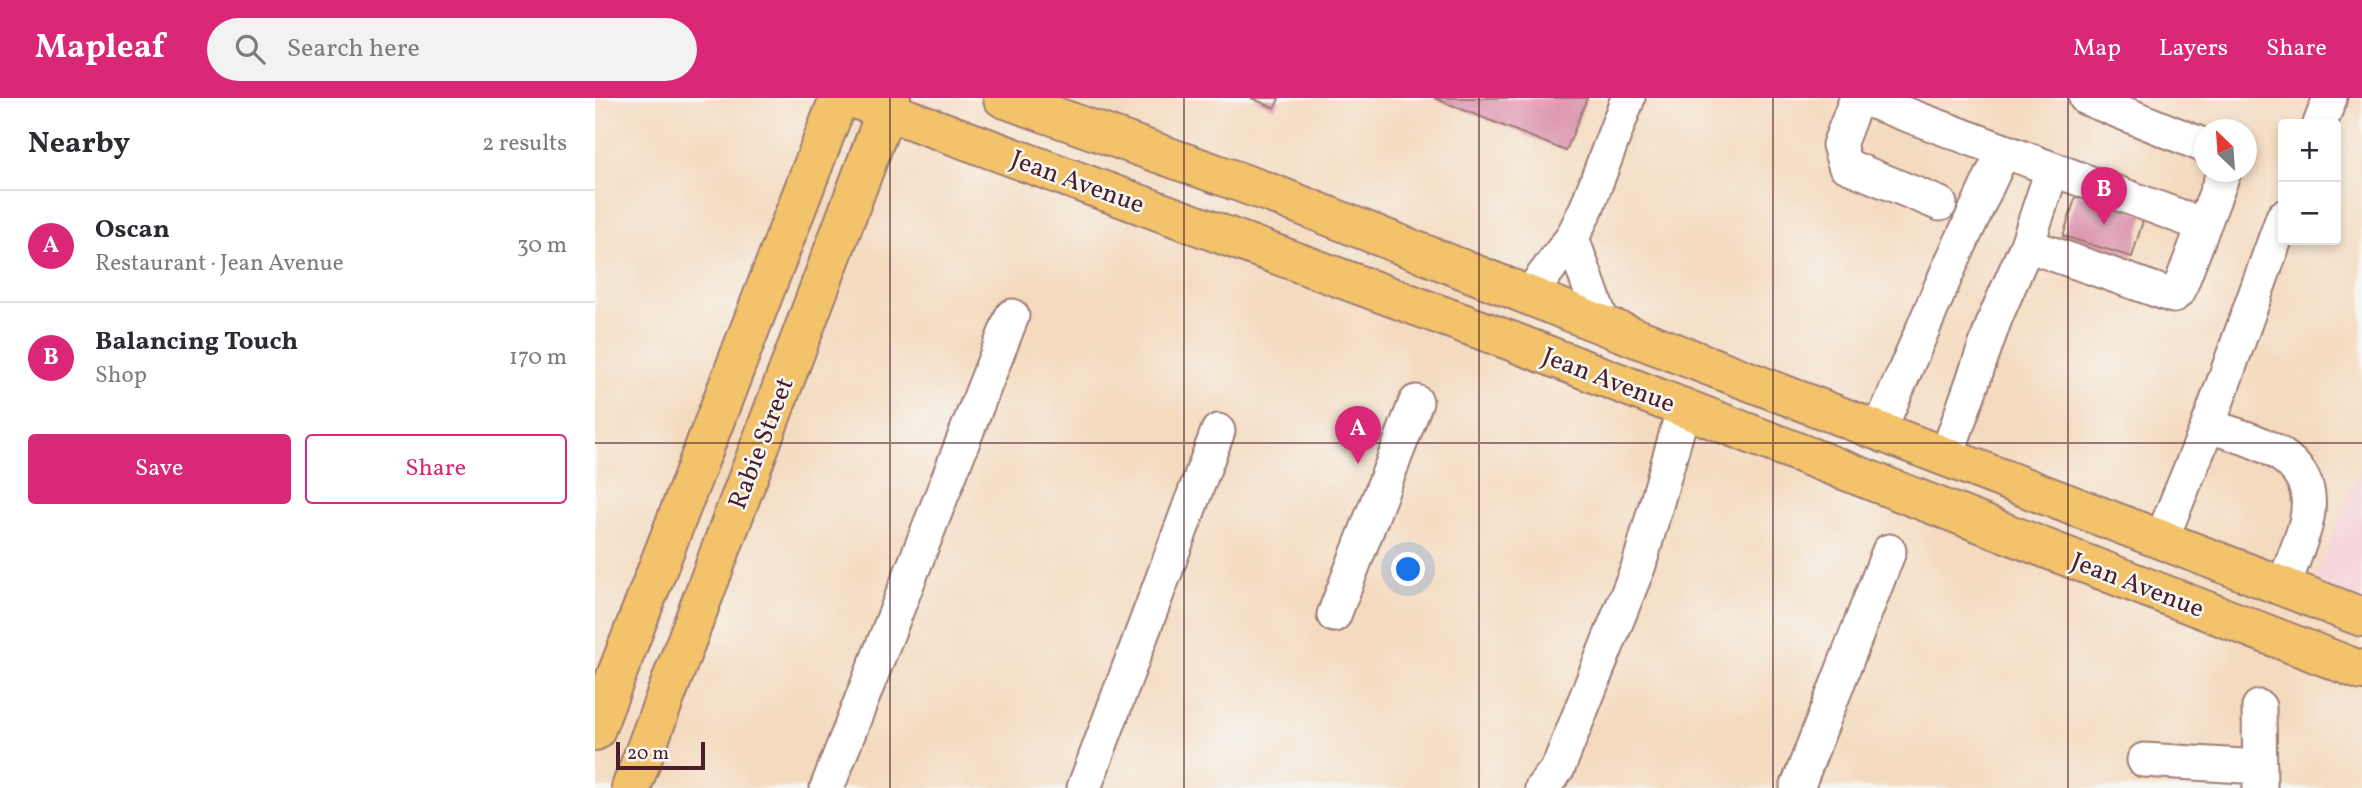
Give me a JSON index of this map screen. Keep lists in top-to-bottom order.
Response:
{
  "streets": {
    "main road": ["Jean Avenue", "Rabie Street"]
  },
  "crossings": [
    ["Jean Avenue", "Rabie Street"]
  ],
  "scale_bar": "20 m",
  "north": "top left",
  "page": {
    "header": "Mapleaf",
    "search": "Search here",
    "nav": ["Map", "Layers", "Share"],
    "heading": ["Nearby", "2 results"],
    "map_buttons": ["+", "−"],
    "pins": ["B", "A"],
    "list": [
      {
        "mark": "A",
        "name": "Oscan",
        "note": "Restaurant · Jean Avenue",
        "value": "30 m"
      },
      {
        "mark": "B",
        "name": "Balancing Touch",
        "note": "Shop",
        "value": "170 m"
      }
    ],
    "buttons": ["Save", "Share"],
    "scale": "20 m"
  }
}
